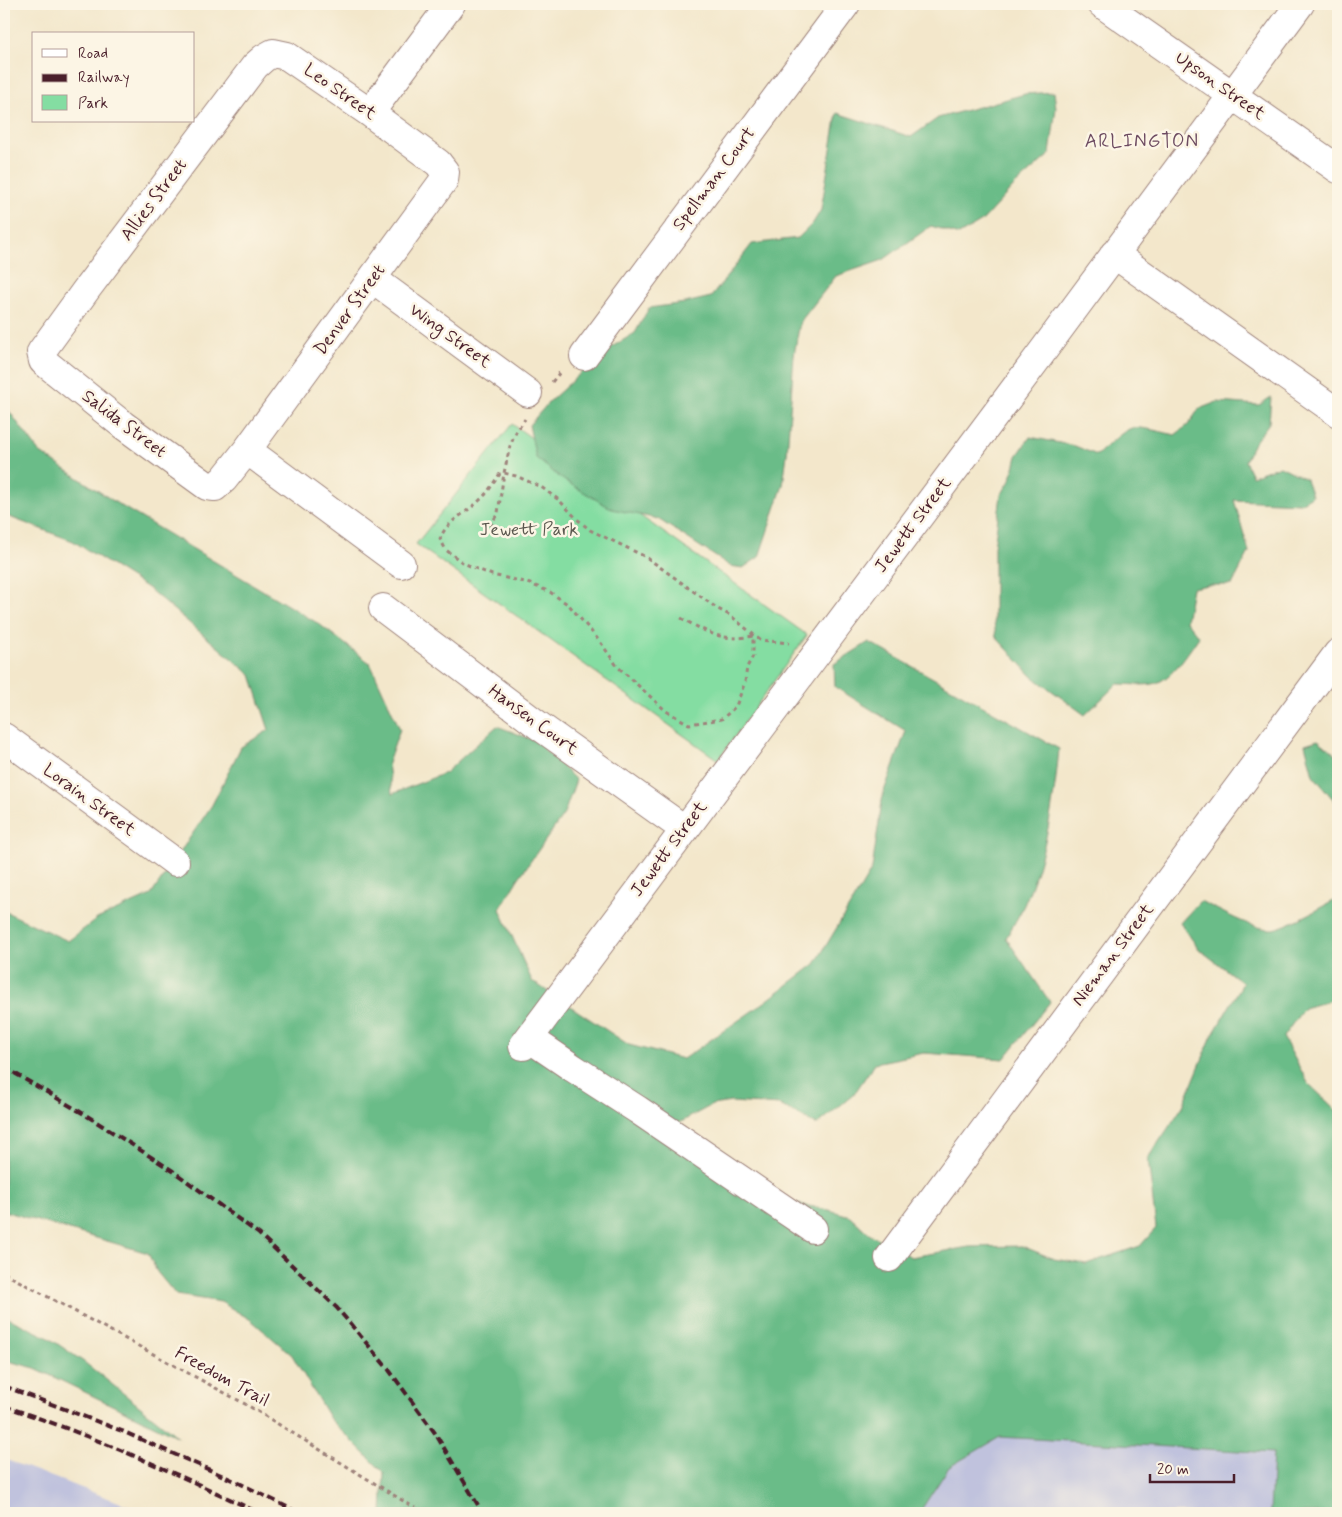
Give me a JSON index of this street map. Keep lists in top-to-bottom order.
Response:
{
  "streets": {
    "street": [
      "Upson Street",
      "Leo Street",
      "Spellman Court",
      "Allies Street",
      "Denver Street",
      "Wing Street",
      "Salida Street",
      "Jewett Street",
      "Hansen Court",
      "Lorain Street",
      "Nieman Street"
    ],
    "path": ["Freedom Trail"]
  },
  "crossings": [
    ["Upson Street", "Jewett Street"],
    ["Leo Street", "Allies Street"],
    ["Leo Street", "Denver Street"],
    ["Allies Street", "Salida Street"],
    ["Denver Street", "Wing Street"],
    ["Denver Street", "Salida Street"],
    ["Jewett Street", "Hansen Court"]
  ],
  "districts": ["ARLINGTON"],
  "parks": ["Jewett Park"],
  "legend": ["Road", "Railway", "Park"],
  "scale_bar": "20 m"
}
